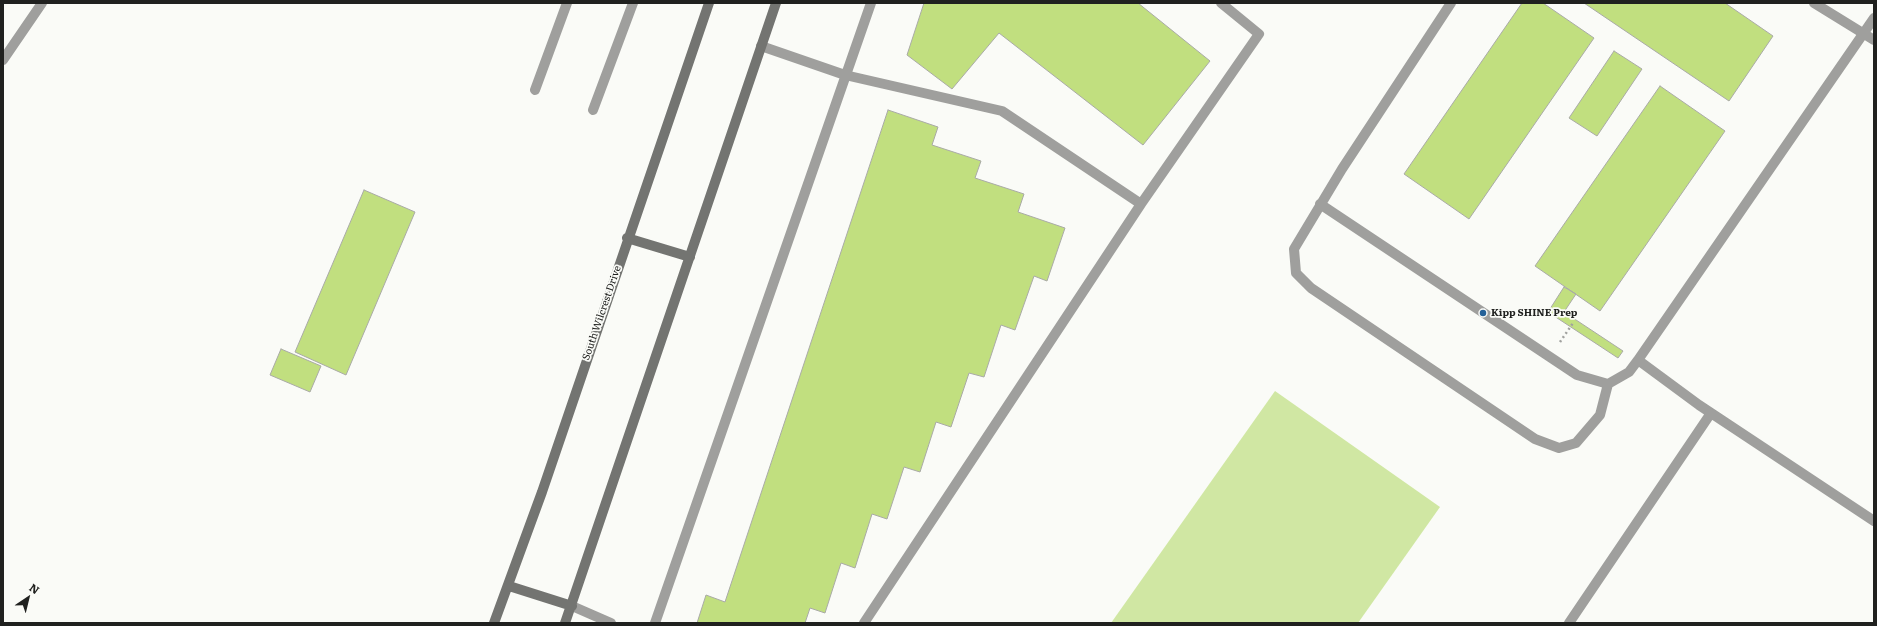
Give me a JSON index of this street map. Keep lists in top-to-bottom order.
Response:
{
  "streets": {
    "main road": ["South Wilcrest Drive"]
  },
  "places": ["Kipp SHINE Prep"],
  "north": "top right"
}
